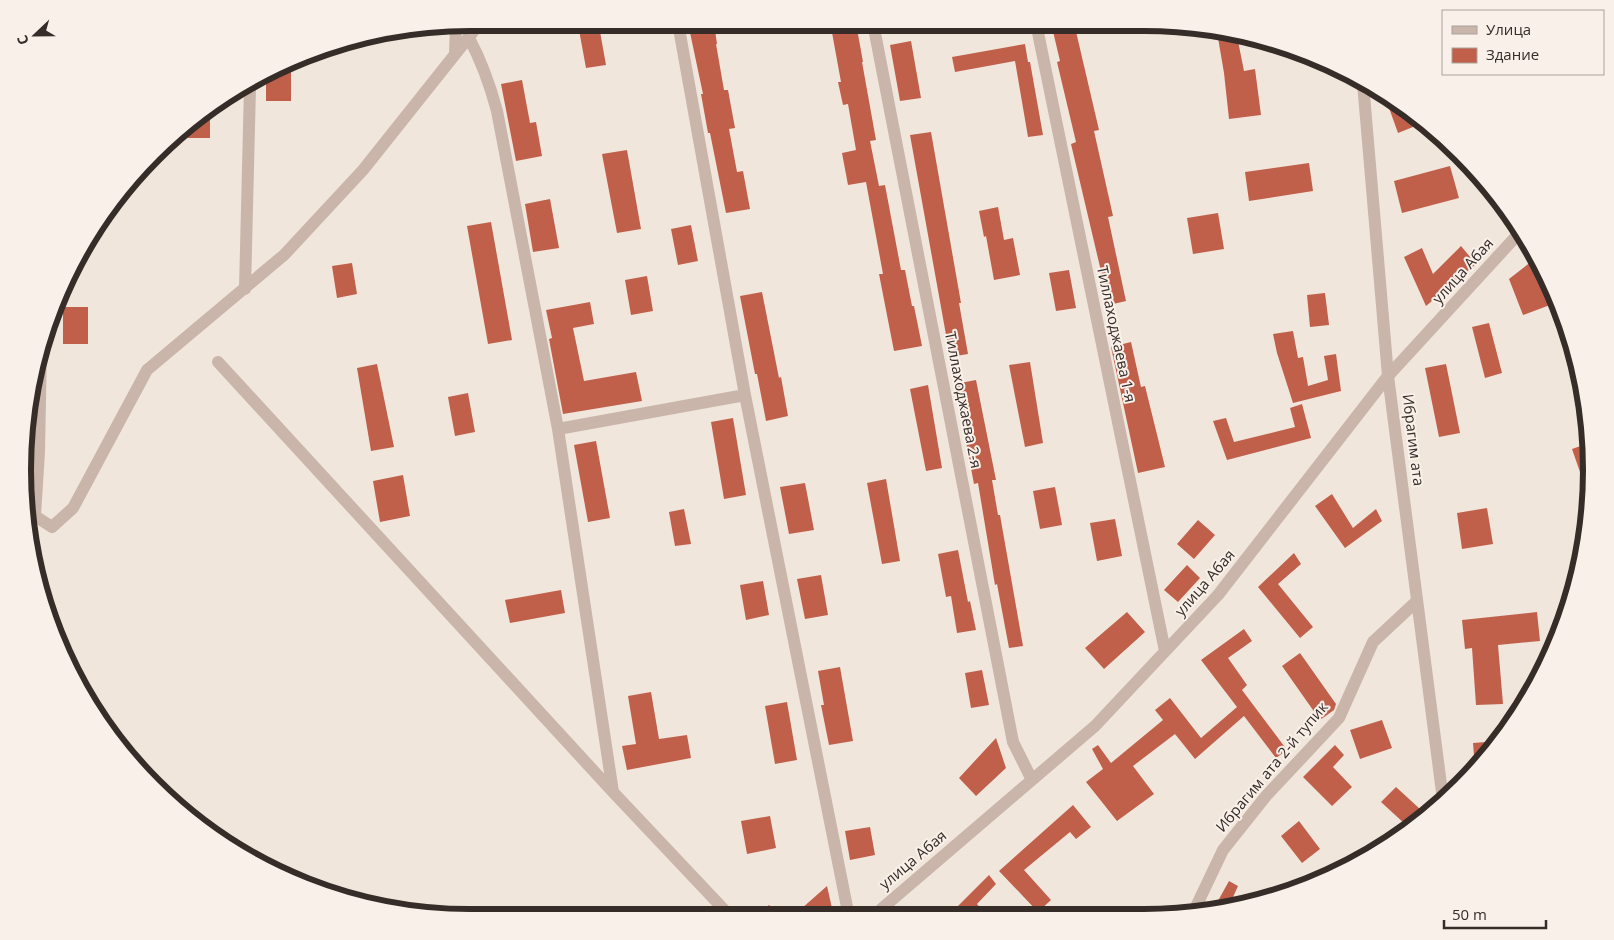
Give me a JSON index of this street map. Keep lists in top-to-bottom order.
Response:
{
  "streets": {
    "street": [
      "улица Абая",
      "Тиллаходжаева 1-я",
      "Тиллаходжаева 2-я",
      "Ибрагим ата",
      "Ибрагим ата 2-й тупик"
    ]
  },
  "crossings": [
    ["улица Абая", "Тиллаходжаева 1-я"],
    ["улица Абая", "Тиллаходжаева 2-я"],
    ["улица Абая", "Ибрагим ата"],
    ["Ибрагим ата", "Ибрагим ата 2-й тупик"]
  ],
  "legend": ["Улица", "Здание"],
  "scale_bar": "50 m",
  "north": "left"
}
